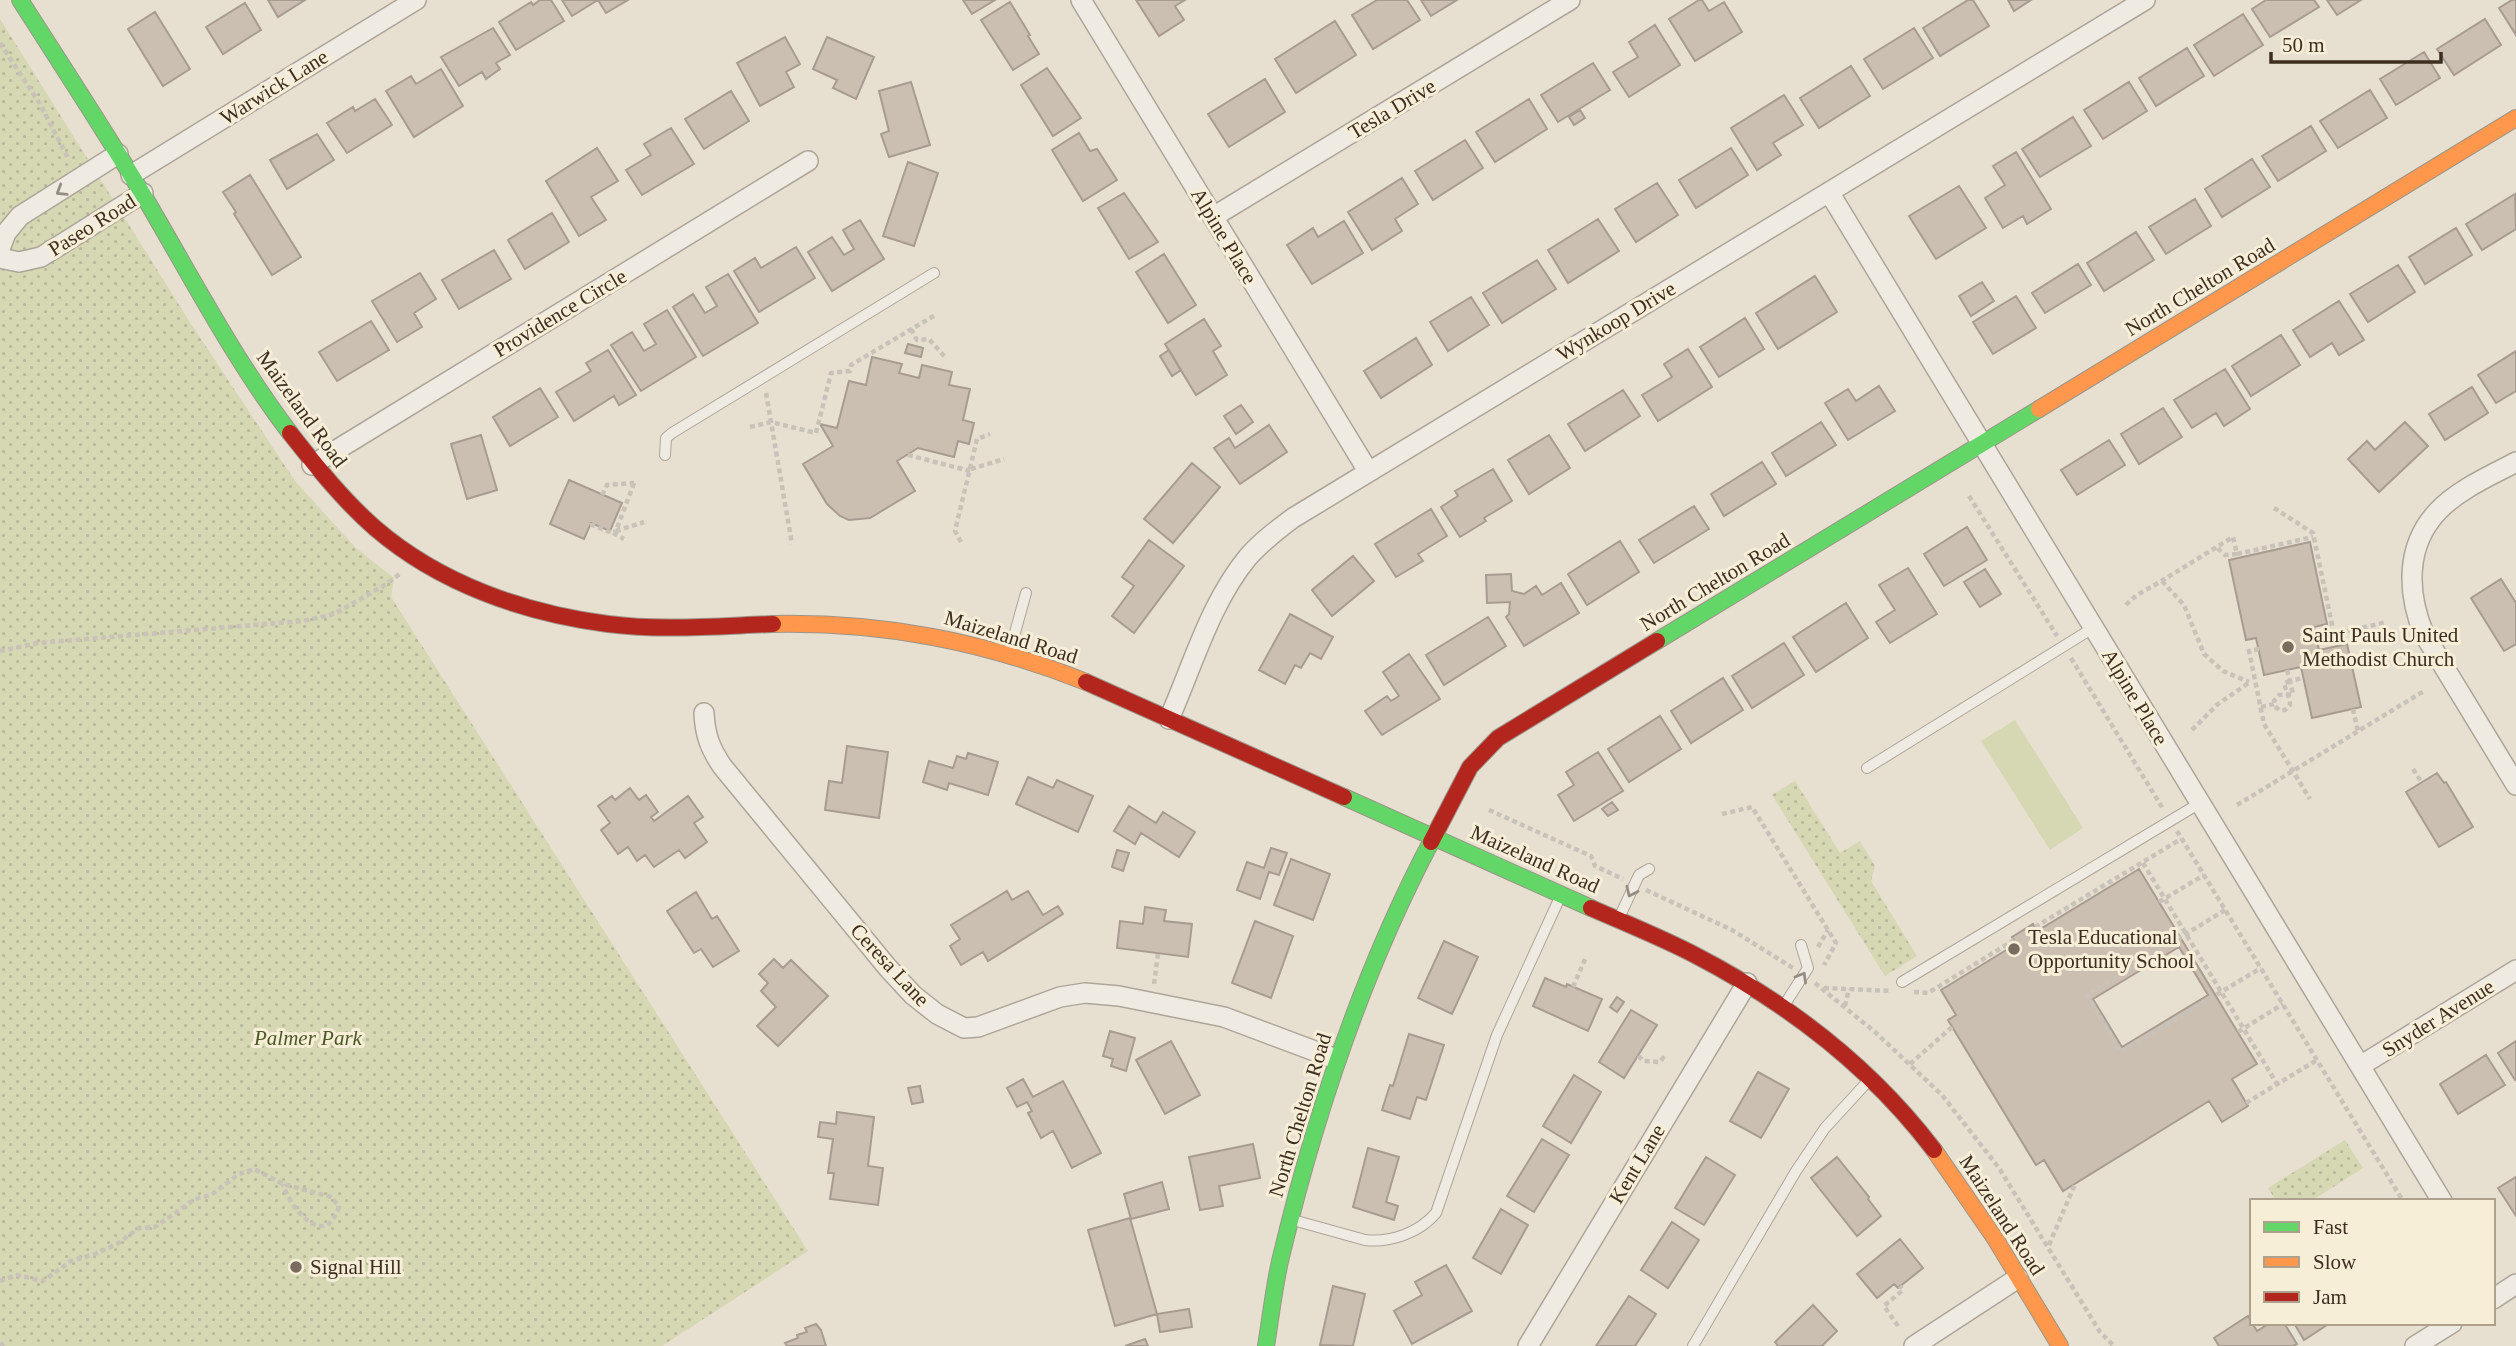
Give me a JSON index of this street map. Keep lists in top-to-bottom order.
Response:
{
  "streets": {
    "main road": ["North Chelton Road", "Maizeland Road"],
    "street": [
      "Warwick Lane",
      "Tesla Drive",
      "Paseo Road",
      "Alpine Place",
      "Providence Circle",
      "Wynkoop Drive",
      "Ceresa Lane",
      "Snyder Avenue",
      "Kent Lane"
    ]
  },
  "crossings": [
    ["Warwick Lane", "Maizeland Road"],
    ["Tesla Drive", "Alpine Place"],
    ["Paseo Road", "Maizeland Road"],
    ["Alpine Place", "North Chelton Road"],
    ["Alpine Place", "Wynkoop Drive"],
    ["Alpine Place", "Snyder Avenue"],
    ["North Chelton Road", "Maizeland Road"],
    ["North Chelton Road", "Ceresa Lane"],
    ["Providence Circle", "Maizeland Road"],
    ["Wynkoop Drive", "Maizeland Road"],
    ["Maizeland Road", "Kent Lane"]
  ],
  "parks": ["Palmer Park"],
  "places": ["Saint Pauls United Methodist Church", "Tesla Educational Opportunity School", "Signal Hill"],
  "legend": ["Fast", "Slow", "Jam"],
  "scale_bar": "50 m"
}
